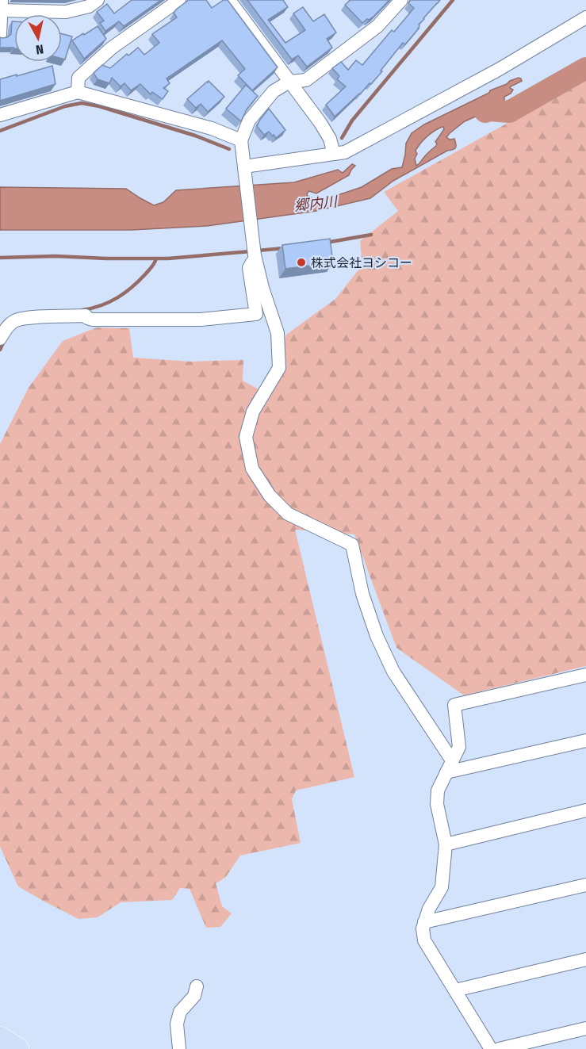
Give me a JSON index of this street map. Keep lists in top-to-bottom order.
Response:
{
  "water": ["郷内川"],
  "places": ["株式会社ヨシコー"],
  "north": "bottom"
}
